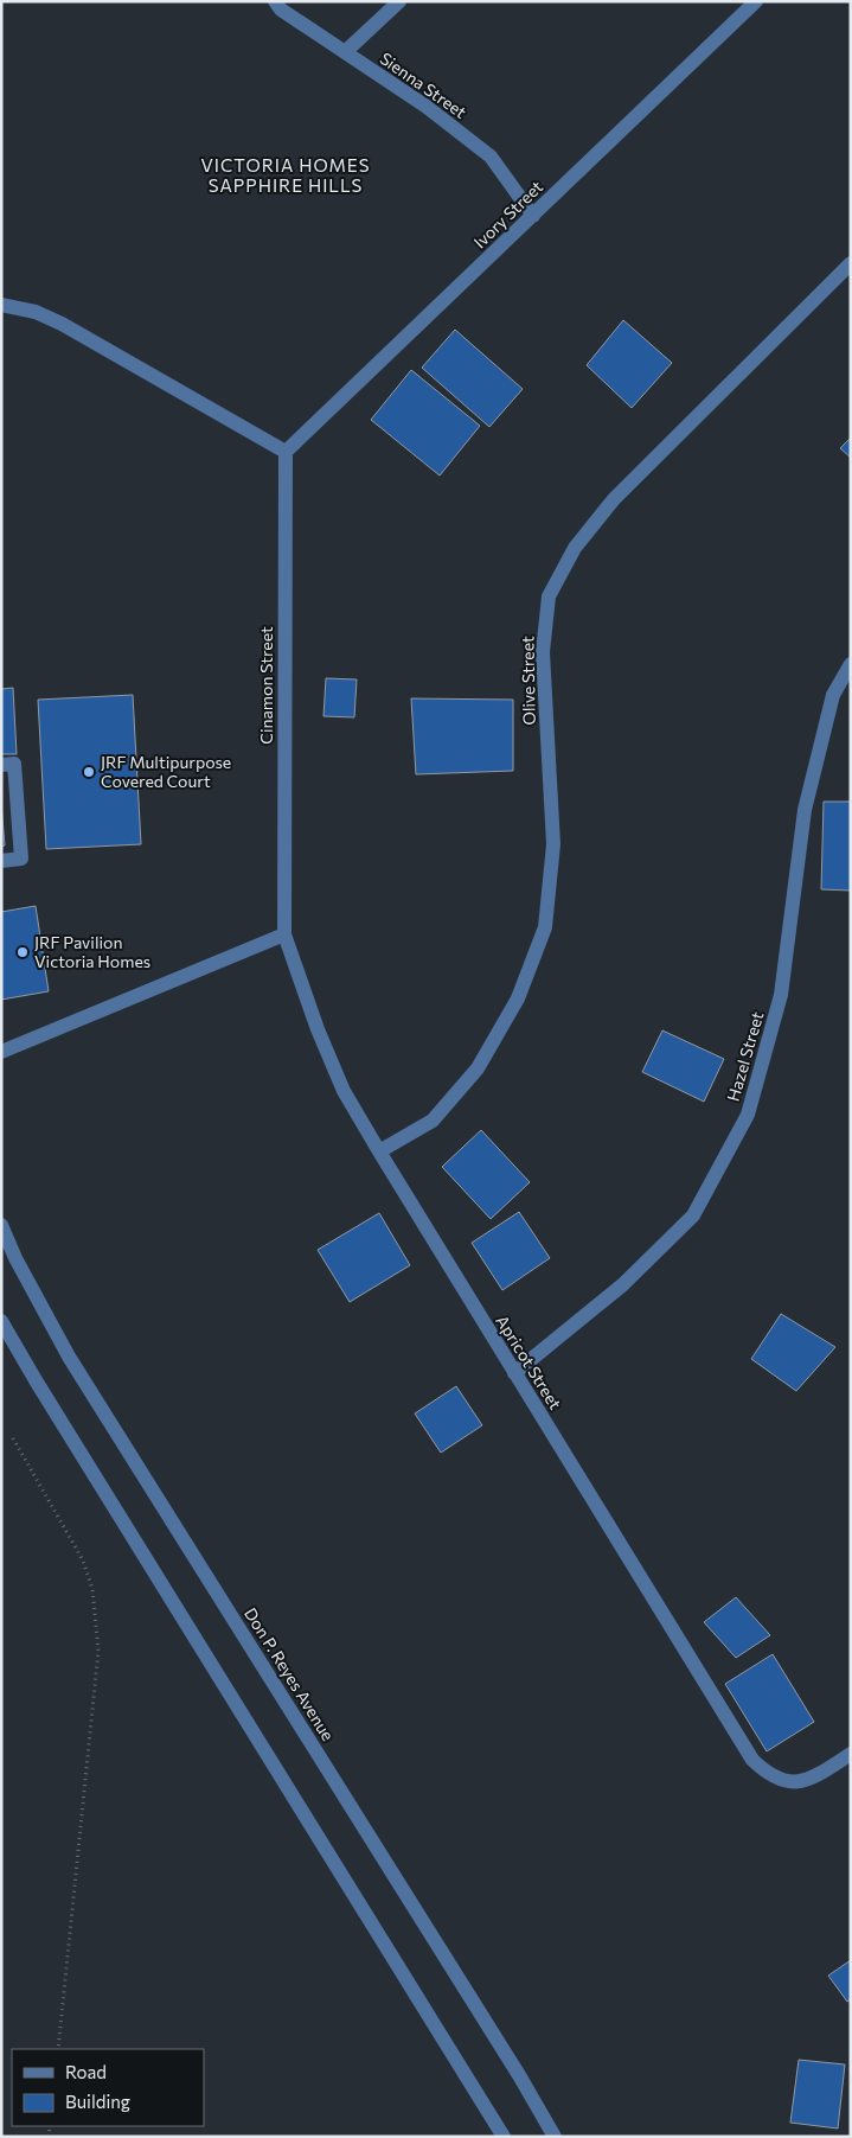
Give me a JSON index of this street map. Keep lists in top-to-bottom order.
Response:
{
  "streets": {
    "street": [
      "Sienna Street",
      "Ivory Street",
      "Olive Street",
      "Cinamon Street",
      "Hazel Street",
      "Apricot Street",
      "Don P. Reyes Avenue"
    ]
  },
  "crossings": [
    ["Sienna Street", "Ivory Street"],
    ["Ivory Street", "Cinamon Street"],
    ["Olive Street", "Apricot Street"],
    ["Cinamon Street", "Apricot Street"],
    ["Hazel Street", "Apricot Street"]
  ],
  "districts": ["VICTORIA HOMES SAPPHIRE HILLS"],
  "places": ["JRF Multipurpose Covered Court", "JRF Pavilion Victoria Homes"],
  "legend": ["Road", "Building"]
}
